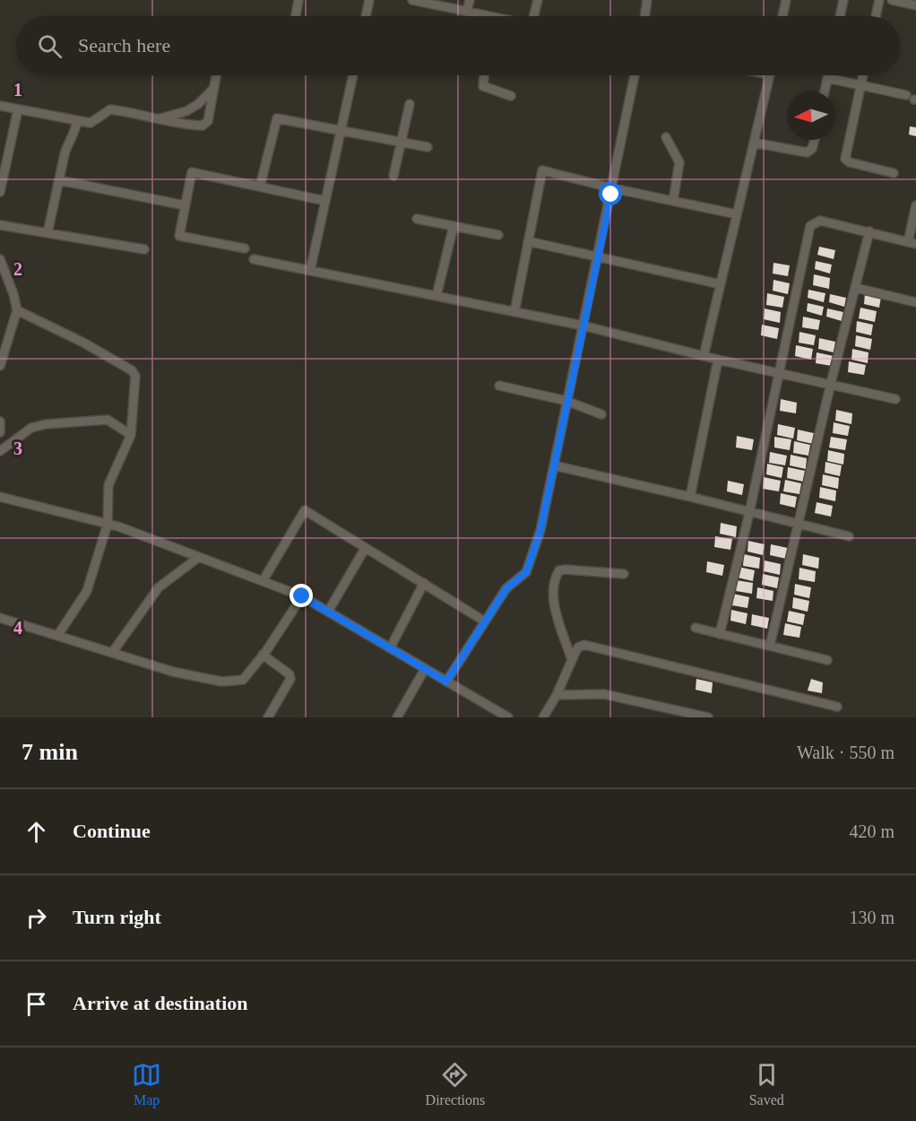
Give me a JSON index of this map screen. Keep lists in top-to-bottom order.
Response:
{
  "north": "left",
  "page": {
    "search": "Search here",
    "heading": ["7 min", "Walk · 550 m"],
    "list": [
      ["Continue", "420 m"],
      ["Turn right", "130 m"],
      "Arrive at destination"
    ],
    "nav": ["Map", "Directions", "Saved"]
  },
  "grid": {
    "rows": [
      "1",
      "2",
      "3",
      "4"
    ]
  }
}
